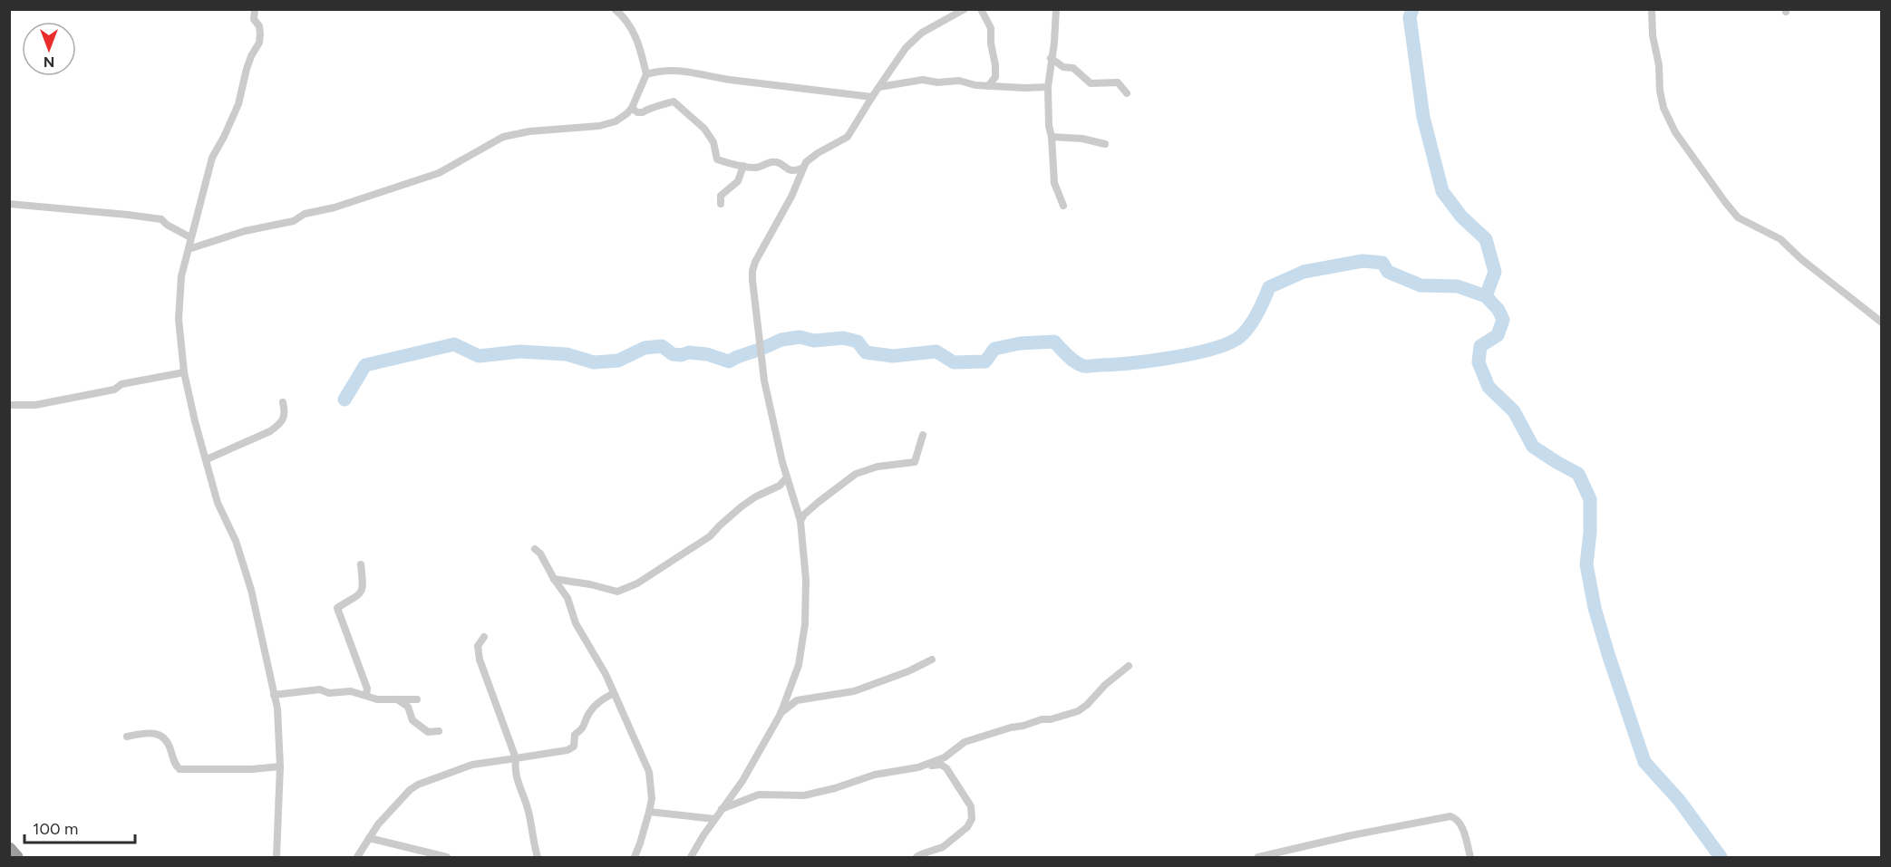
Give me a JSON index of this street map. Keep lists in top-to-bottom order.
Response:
{
  "scale_bar": "100 m",
  "north": "bottom"
}
